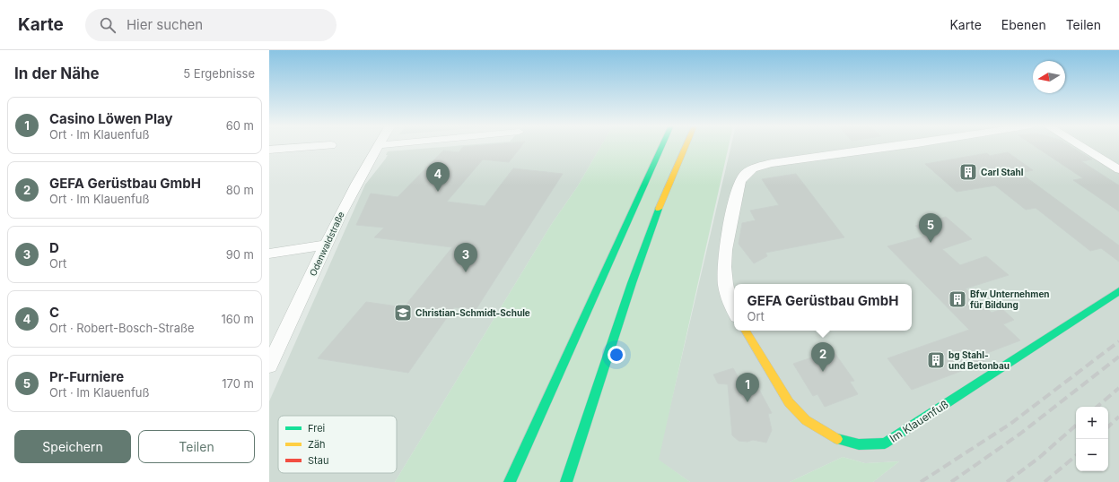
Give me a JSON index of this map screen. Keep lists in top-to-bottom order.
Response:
{
  "streets": {
    "main road": ["Im Klauenfuß"],
    "street": ["Odenwaldstraße"]
  },
  "places": {
    "building": ["Carl Stahl", "Bfw Unternehmen für Bildung", "bg Stahl- und Betonbau"],
    "school or university": ["Christian-Schmidt-Schule"]
  },
  "legend": ["Frei", "Zäh", "Stau"],
  "north": "left",
  "page": {
    "header": "Karte",
    "search": "Hier suchen",
    "nav": ["Karte", "Ebenen", "Teilen"],
    "heading": ["In der Nähe", "5 Ergebnisse"],
    "list": [
      {
        "mark": "1",
        "name": "Casino Löwen Play",
        "note": "Ort · Im Klauenfuß",
        "value": "60 m"
      },
      {
        "mark": "2",
        "name": "GEFA Gerüstbau GmbH",
        "note": "Ort · Im Klauenfuß",
        "value": "80 m"
      },
      {
        "mark": "3",
        "name": "D",
        "note": "Ort",
        "value": "90 m"
      },
      {
        "mark": "4",
        "name": "C",
        "note": "Ort · Robert-Bosch-Straße",
        "value": "160 m"
      },
      {
        "mark": "5",
        "name": "Pr-Furniere",
        "note": "Ort · Im Klauenfuß",
        "value": "170 m"
      }
    ],
    "pins": [
      "4",
      "5",
      "3",
      "2",
      "1"
    ],
    "popup": ["GEFA Gerüstbau GmbH", "Ort"],
    "map_buttons": ["+", "−"],
    "buttons": ["Speichern", "Teilen"]
  }
}
